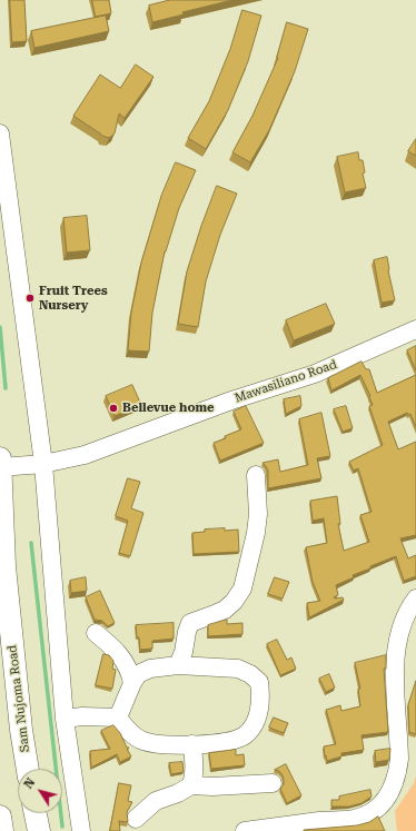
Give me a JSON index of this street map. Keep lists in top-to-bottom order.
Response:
{
  "streets": {
    "main road": ["Sam Nujoma Road"],
    "street": ["Mawasiliano Road"]
  },
  "crossings": [
    ["Mawasiliano Road", "Sam Nujoma Road"]
  ],
  "places": ["Fruit Trees Nursery", "Bellevue home"],
  "north": "top left"
}
